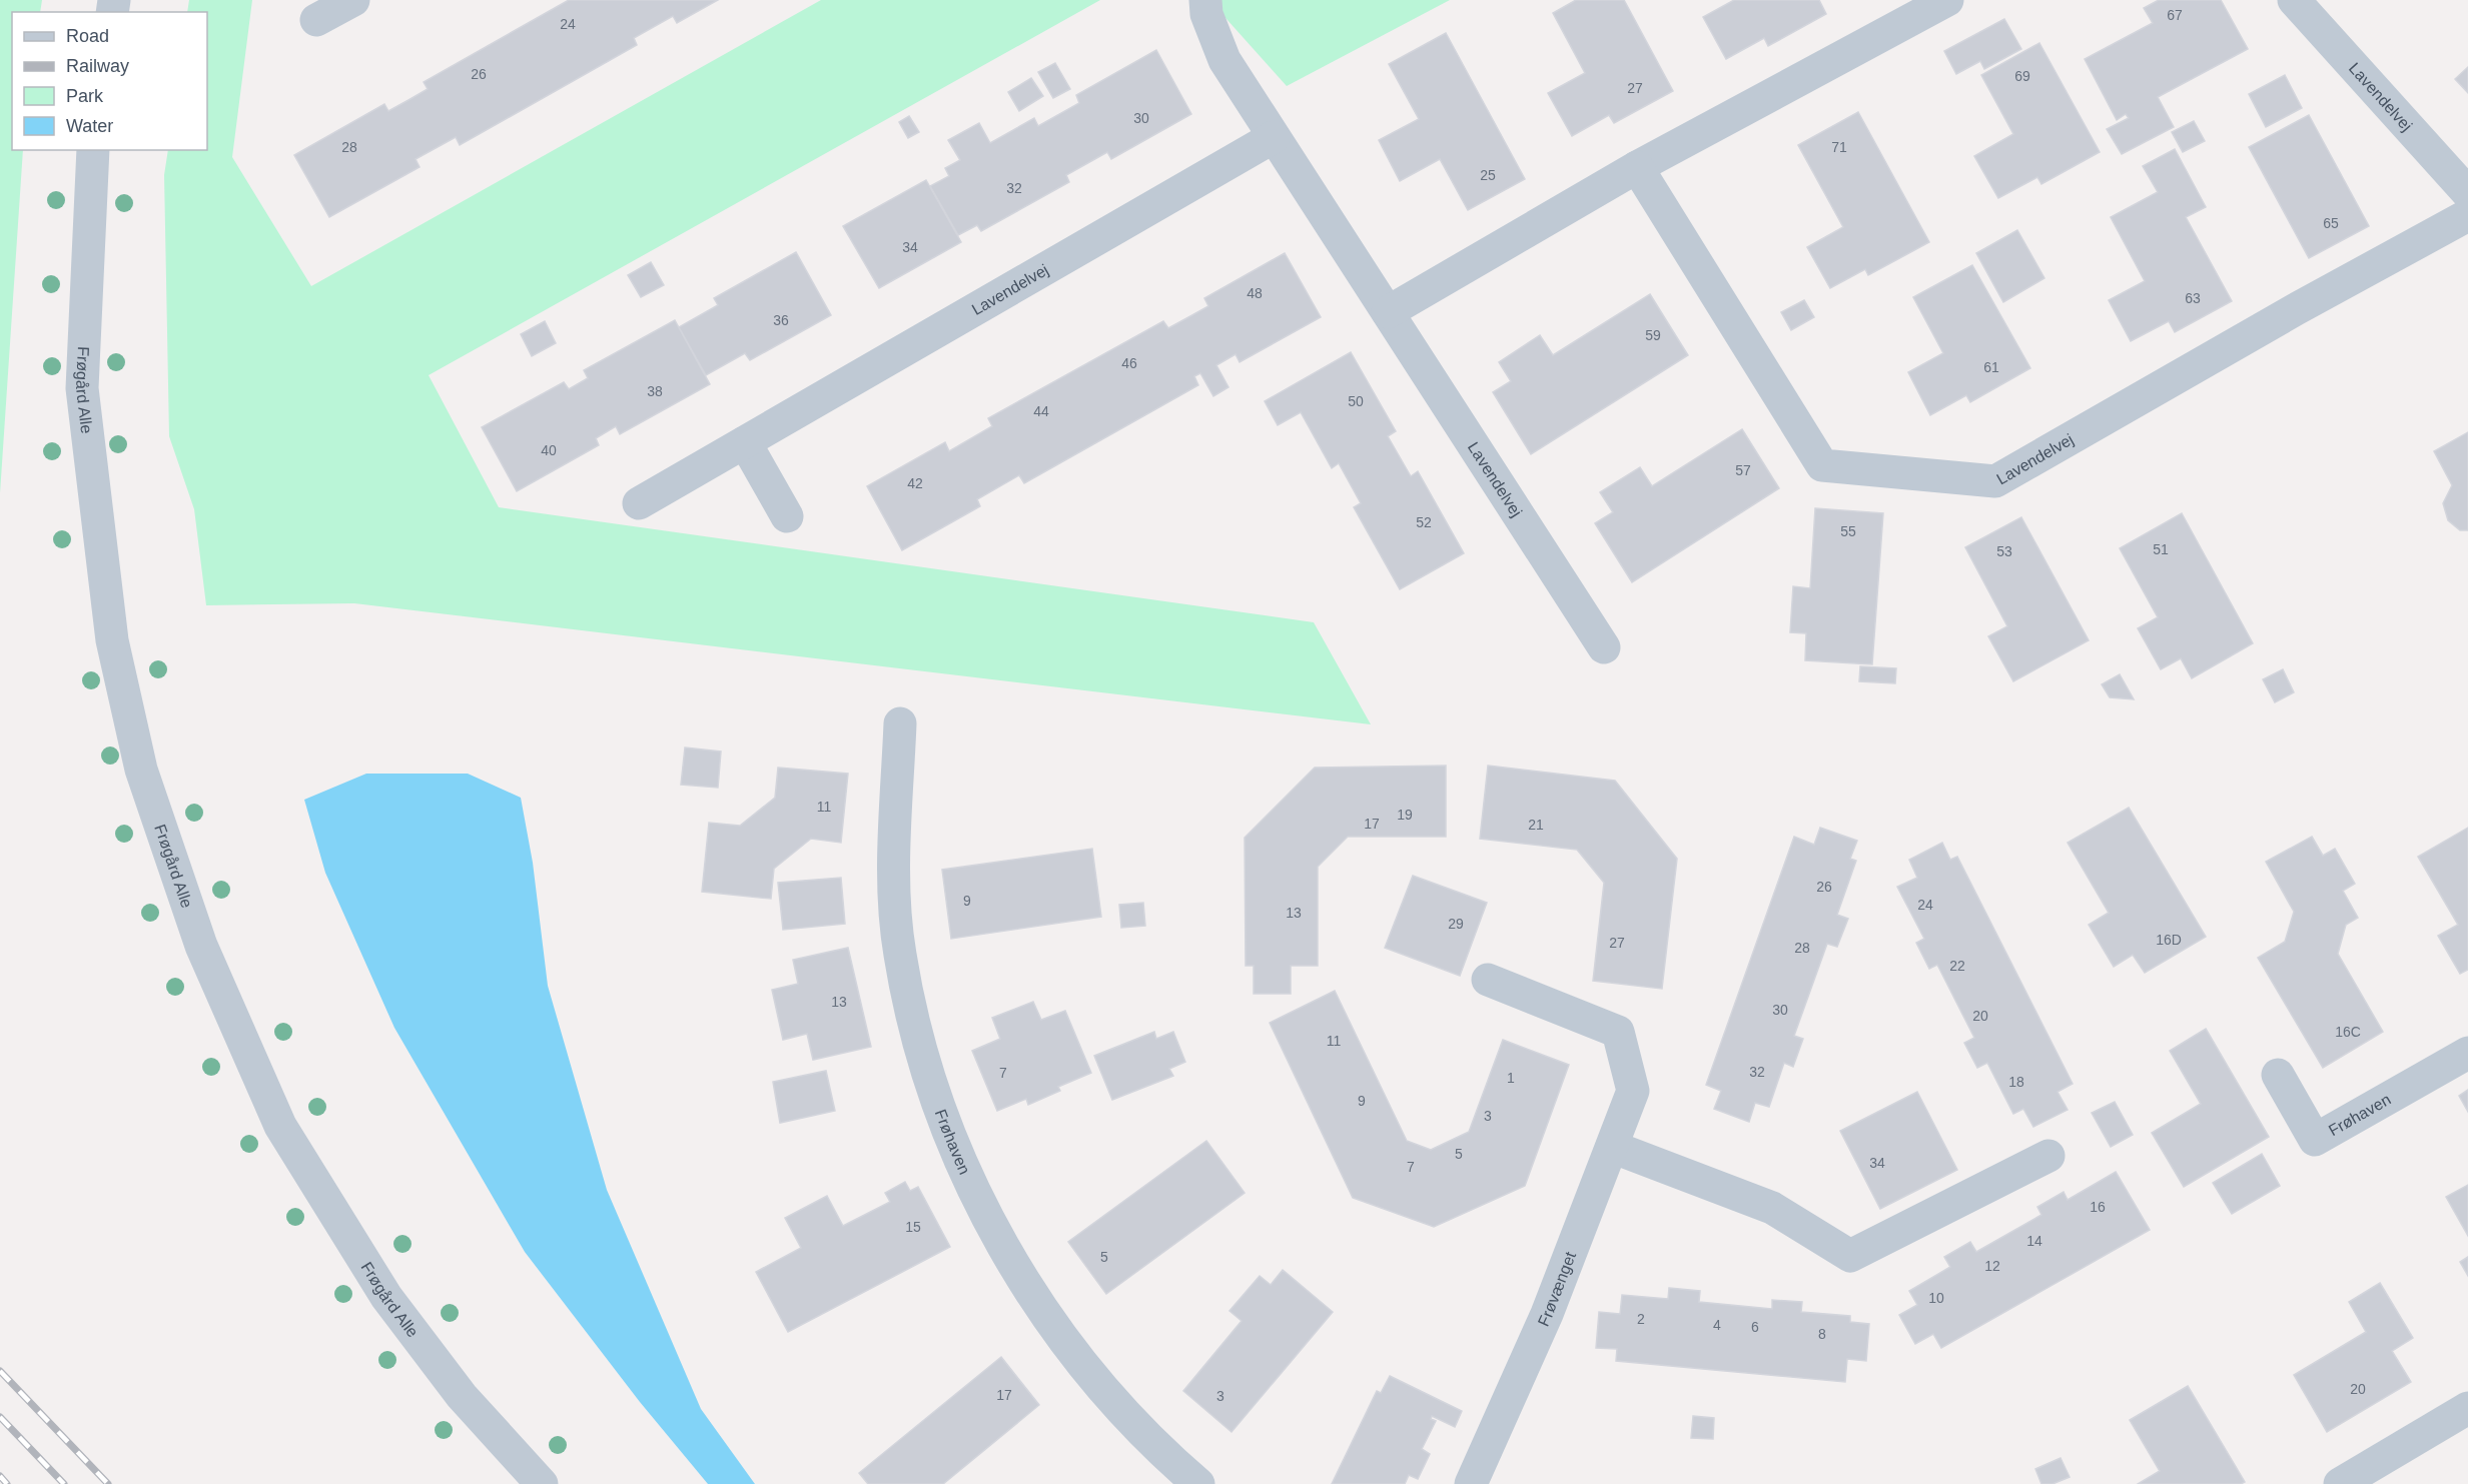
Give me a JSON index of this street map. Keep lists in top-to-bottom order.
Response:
{
  "streets": {
    "street": [
      "Lavendelvej",
      "Frøgård Alle",
      "Frøhaven",
      "Frøvænget"
    ]
  },
  "house_numbers": [
    "67",
    "24",
    "26",
    "69",
    "27",
    "30",
    "28",
    "71",
    "25",
    "32",
    "65",
    "34",
    "48",
    "63",
    "36",
    "59",
    "46",
    "61",
    "38",
    "50",
    "44",
    "40",
    "57",
    "42",
    "52",
    "55",
    "51",
    "53",
    "11",
    "19",
    "17",
    "21",
    "26",
    "9",
    "24",
    "13",
    "29",
    "16D",
    "27",
    "28",
    "22",
    "13",
    "30",
    "20",
    "16C",
    "11",
    "32",
    "7",
    "1",
    "18",
    "9",
    "3",
    "5",
    "34",
    "7",
    "16",
    "15",
    "14",
    "5",
    "12",
    "10",
    "2",
    "4",
    "6",
    "8",
    "20",
    "17",
    "3"
  ],
  "legend": [
    "Road",
    "Railway",
    "Park",
    "Water"
  ]
}
